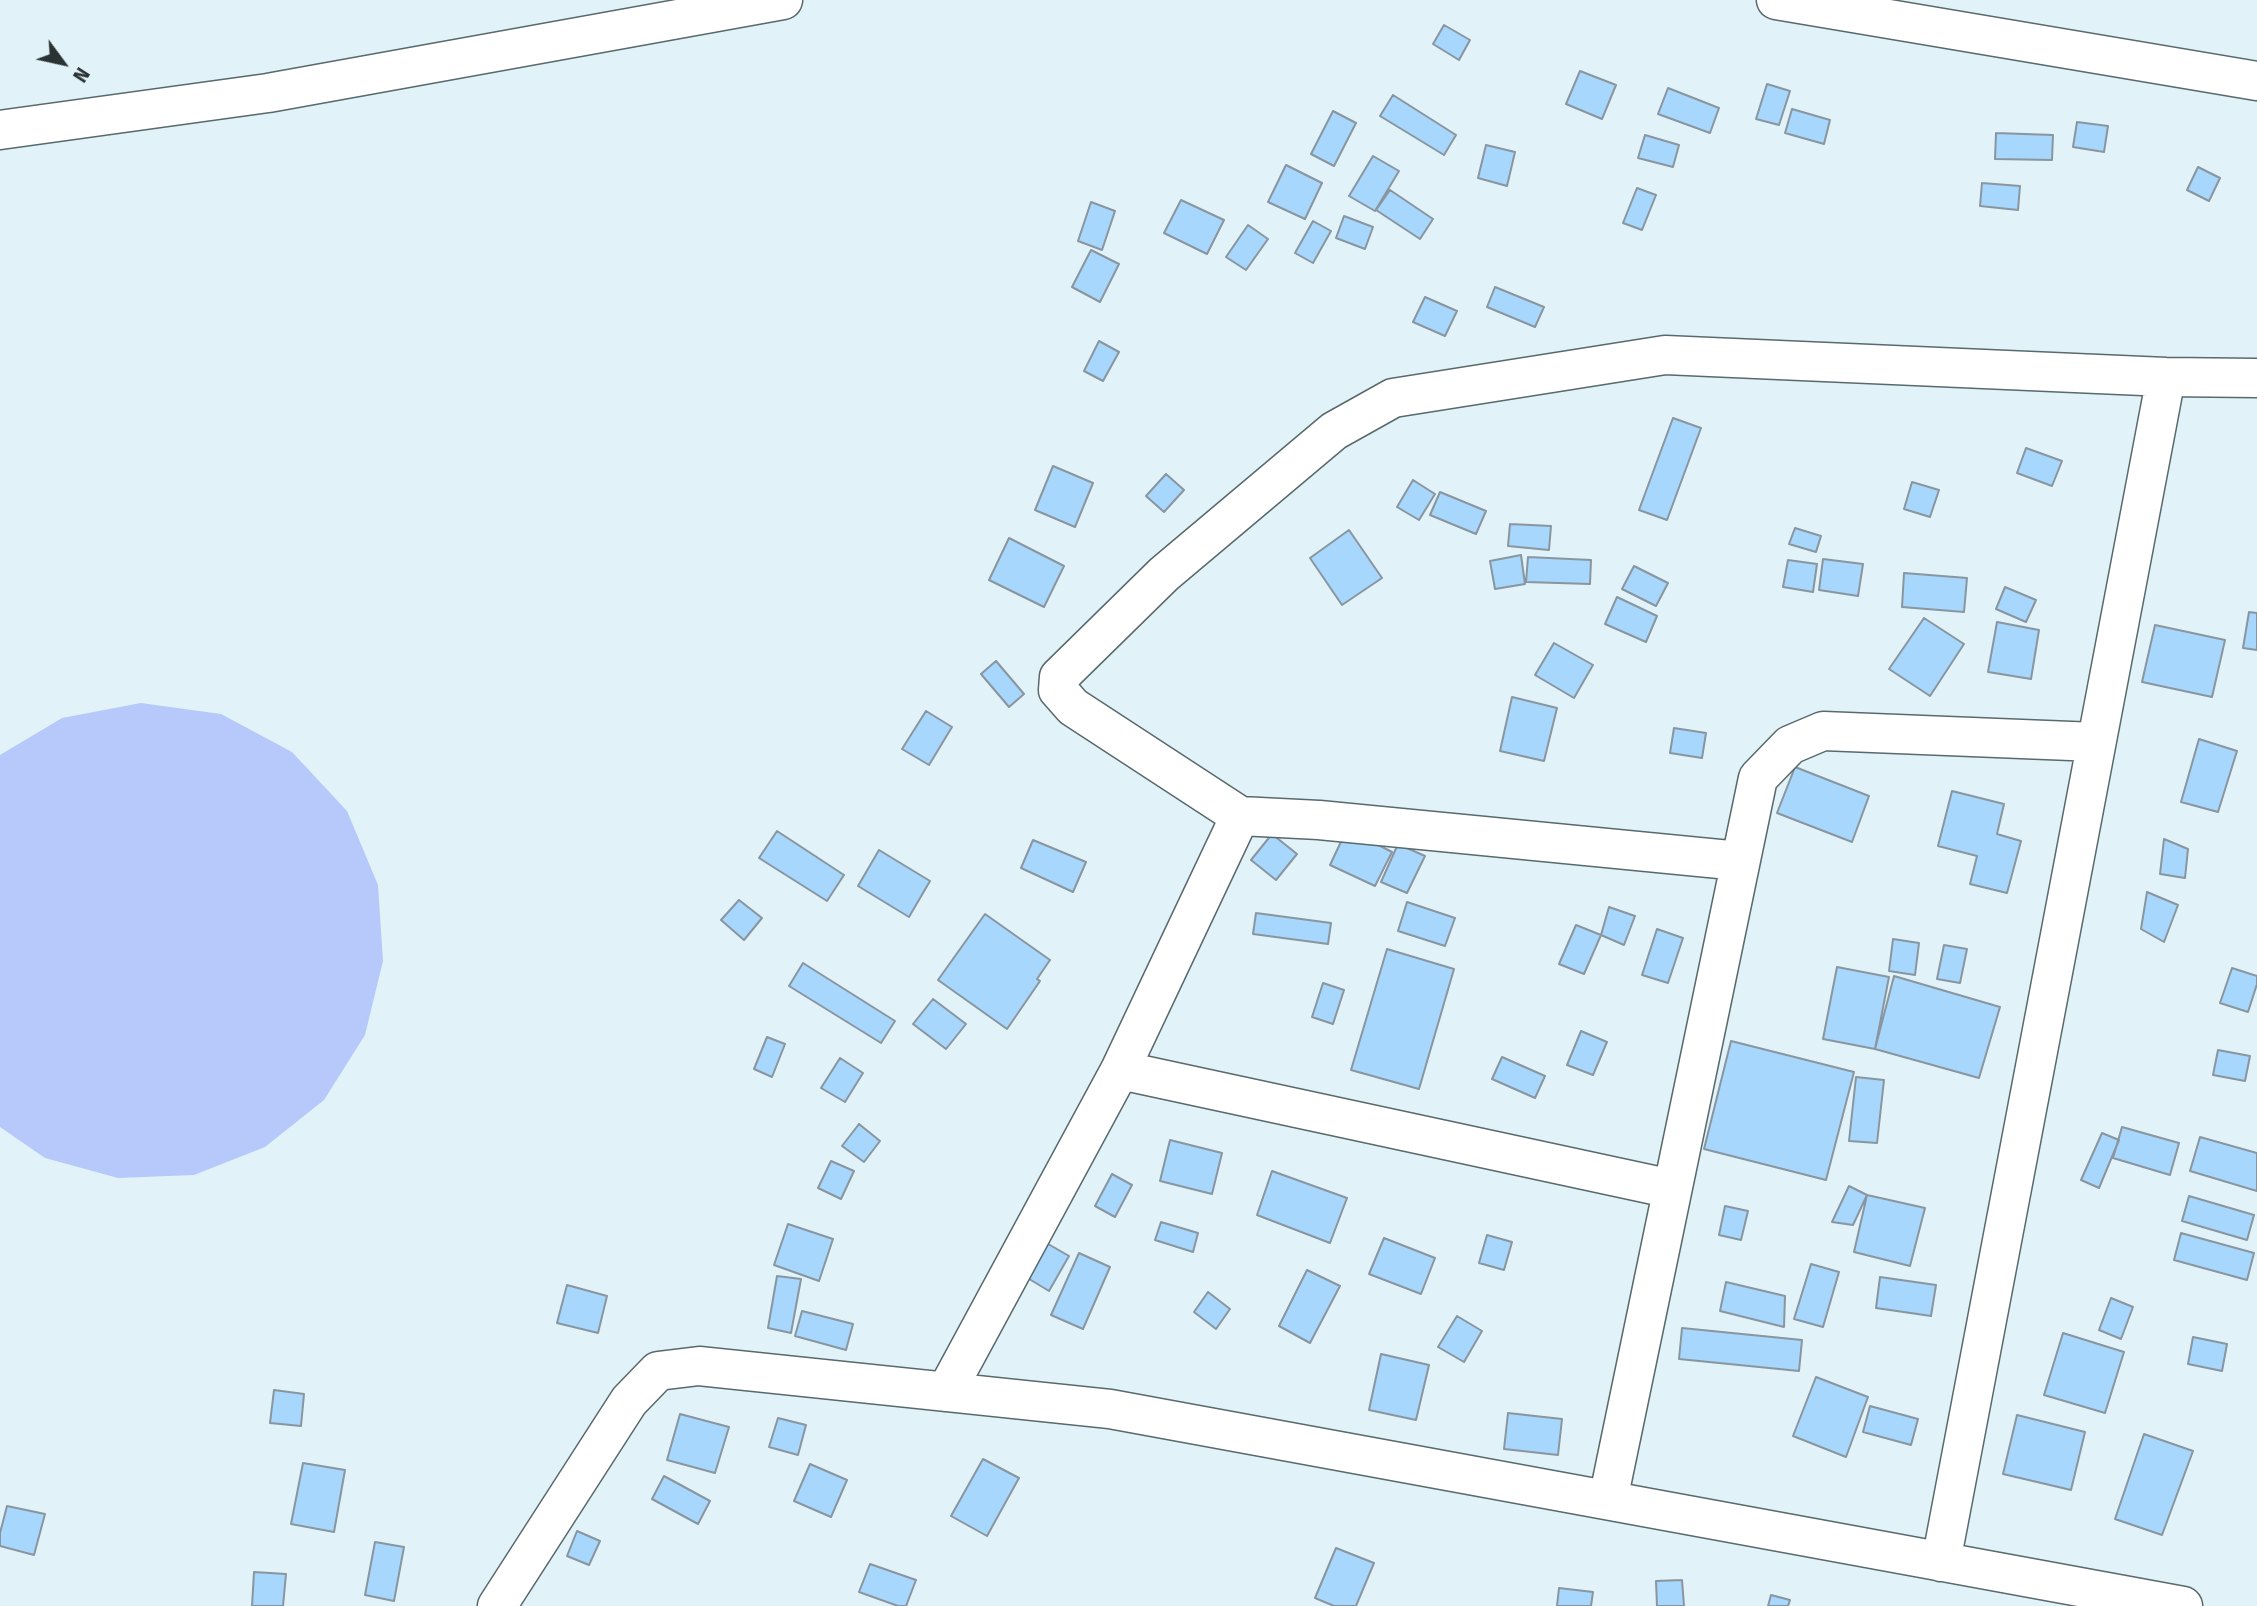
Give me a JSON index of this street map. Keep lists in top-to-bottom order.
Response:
{
  "north": "bottom right"
}
